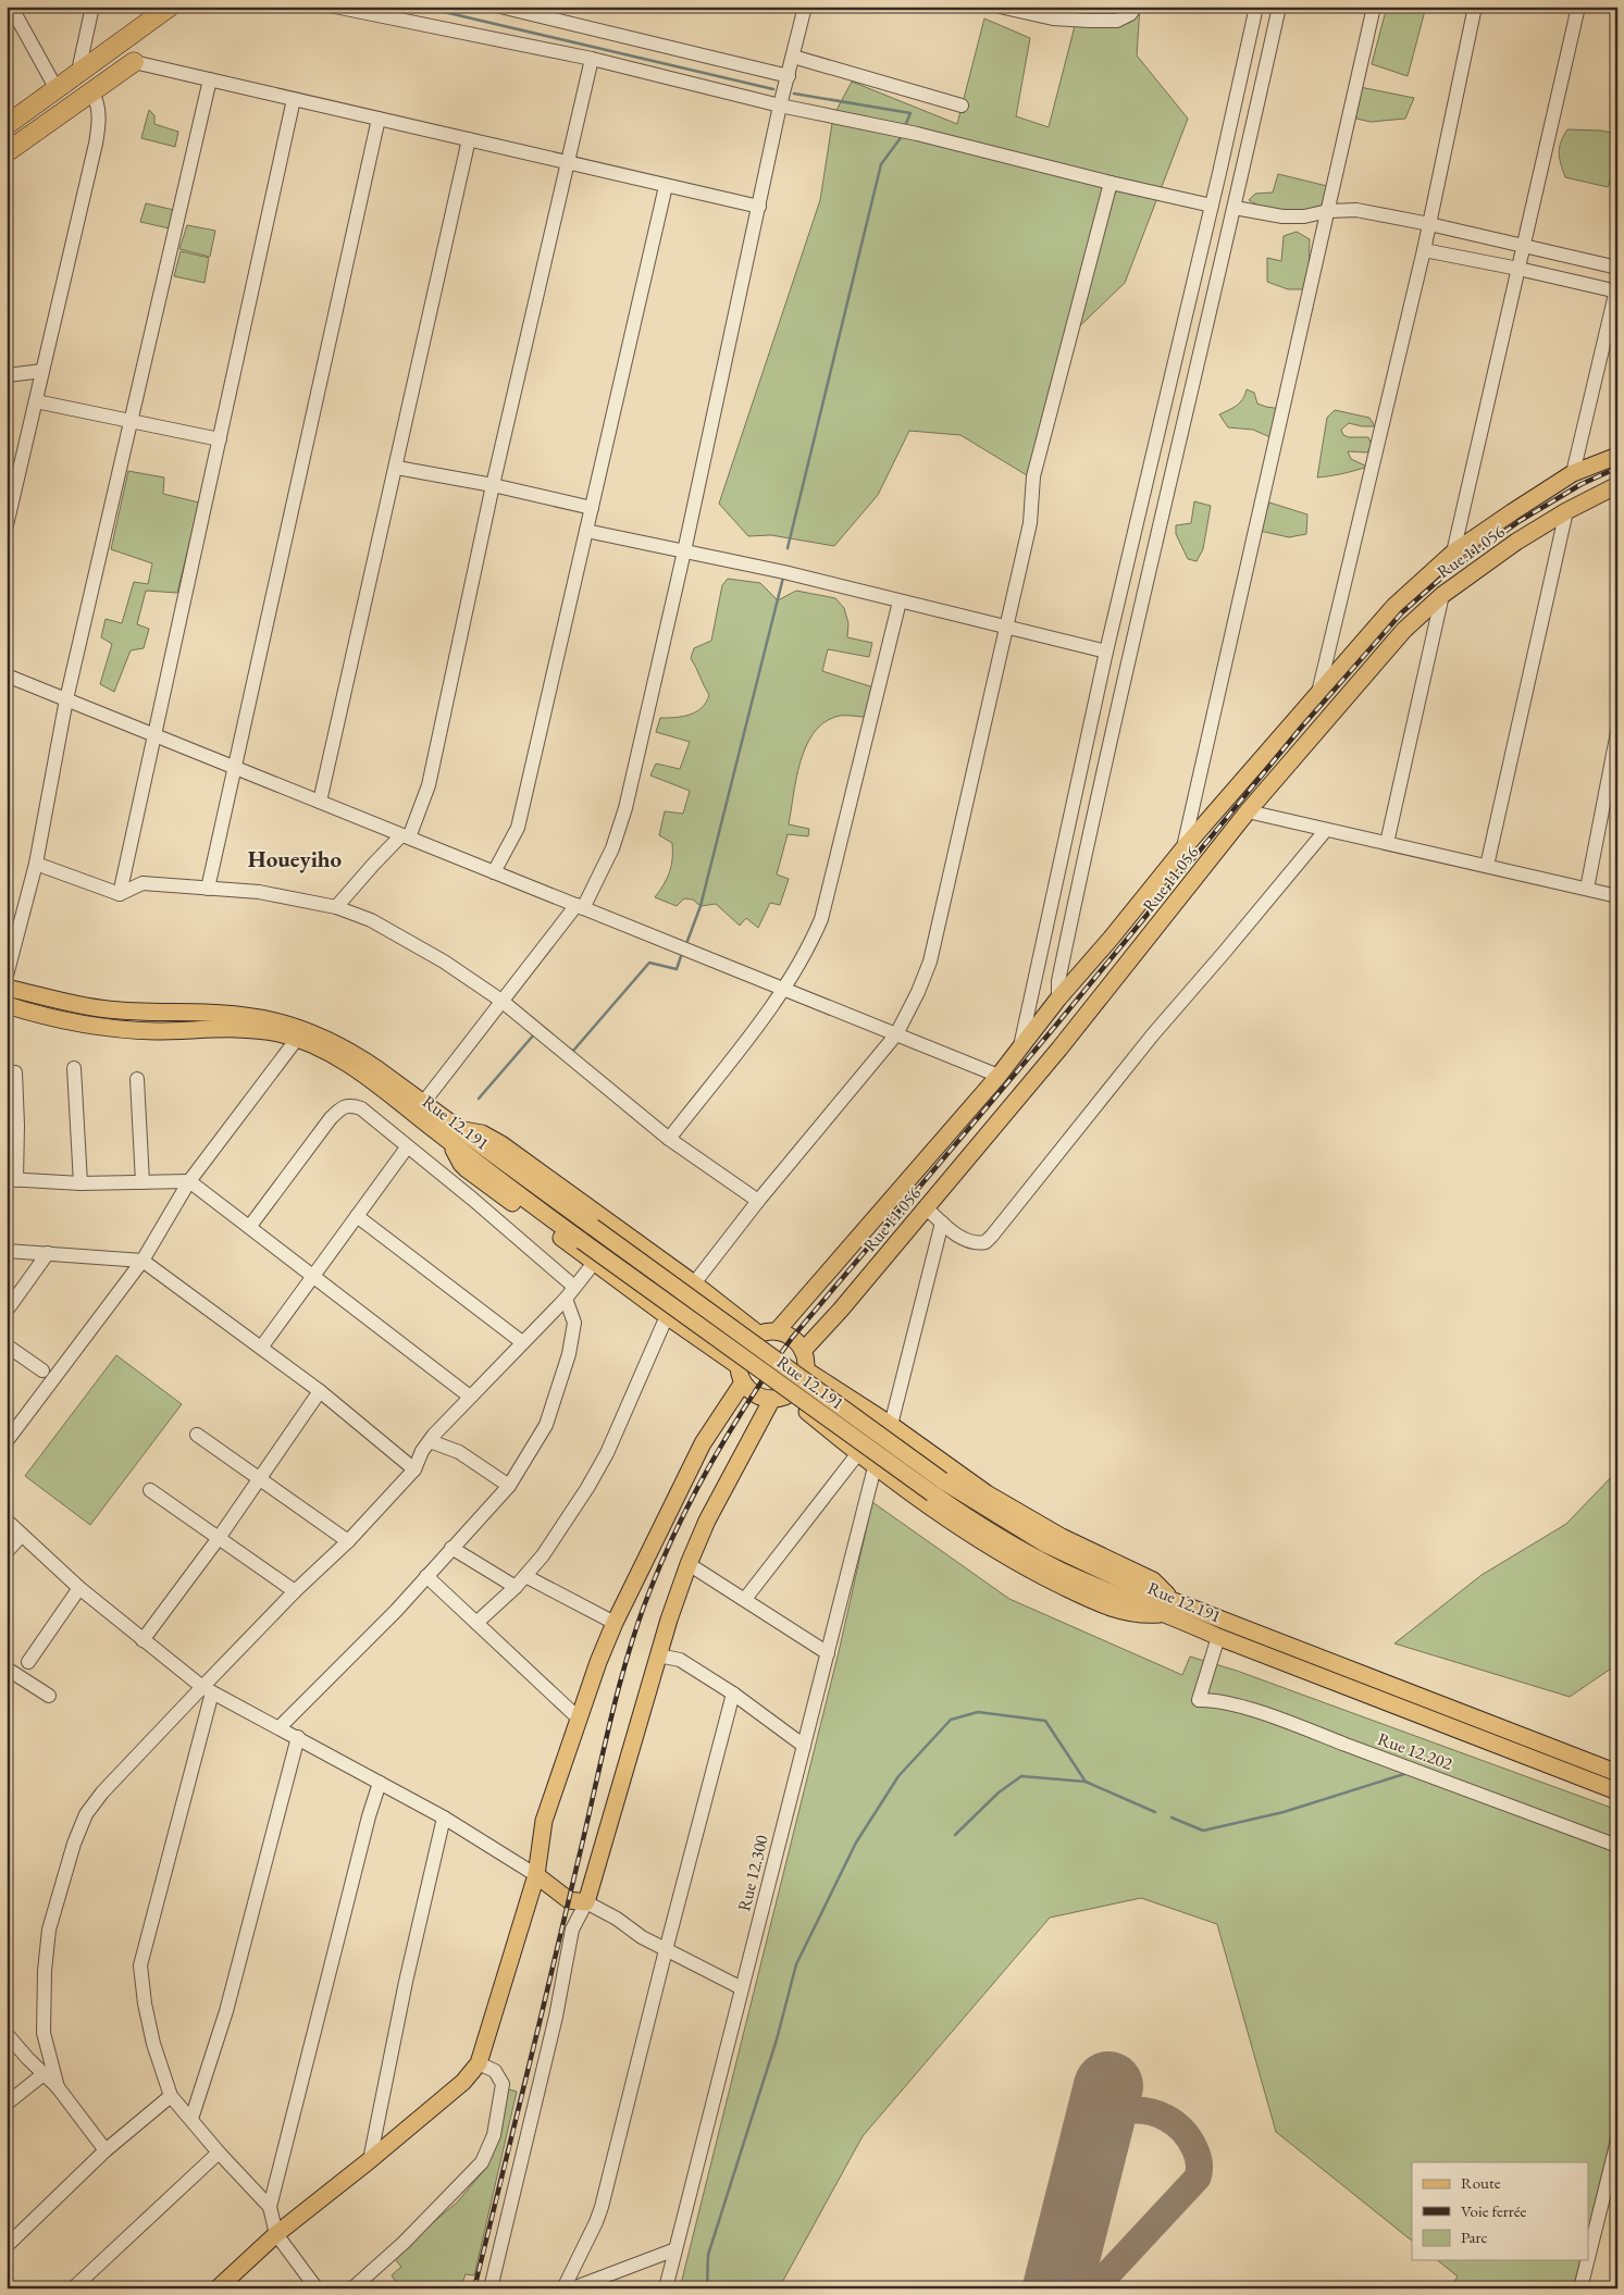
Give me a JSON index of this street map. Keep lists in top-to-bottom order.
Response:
{
  "streets": {
    "main road": ["Rue 11.056", "Rue 12.191"],
    "street": ["Rue 12.202", "Rue 12.300"]
  },
  "crossings": [
    ["Rue 12.191", "Rue 12.202"]
  ],
  "districts": ["Houeyiho"],
  "legend": ["Route", "Voie ferrée", "Parc"]
}
